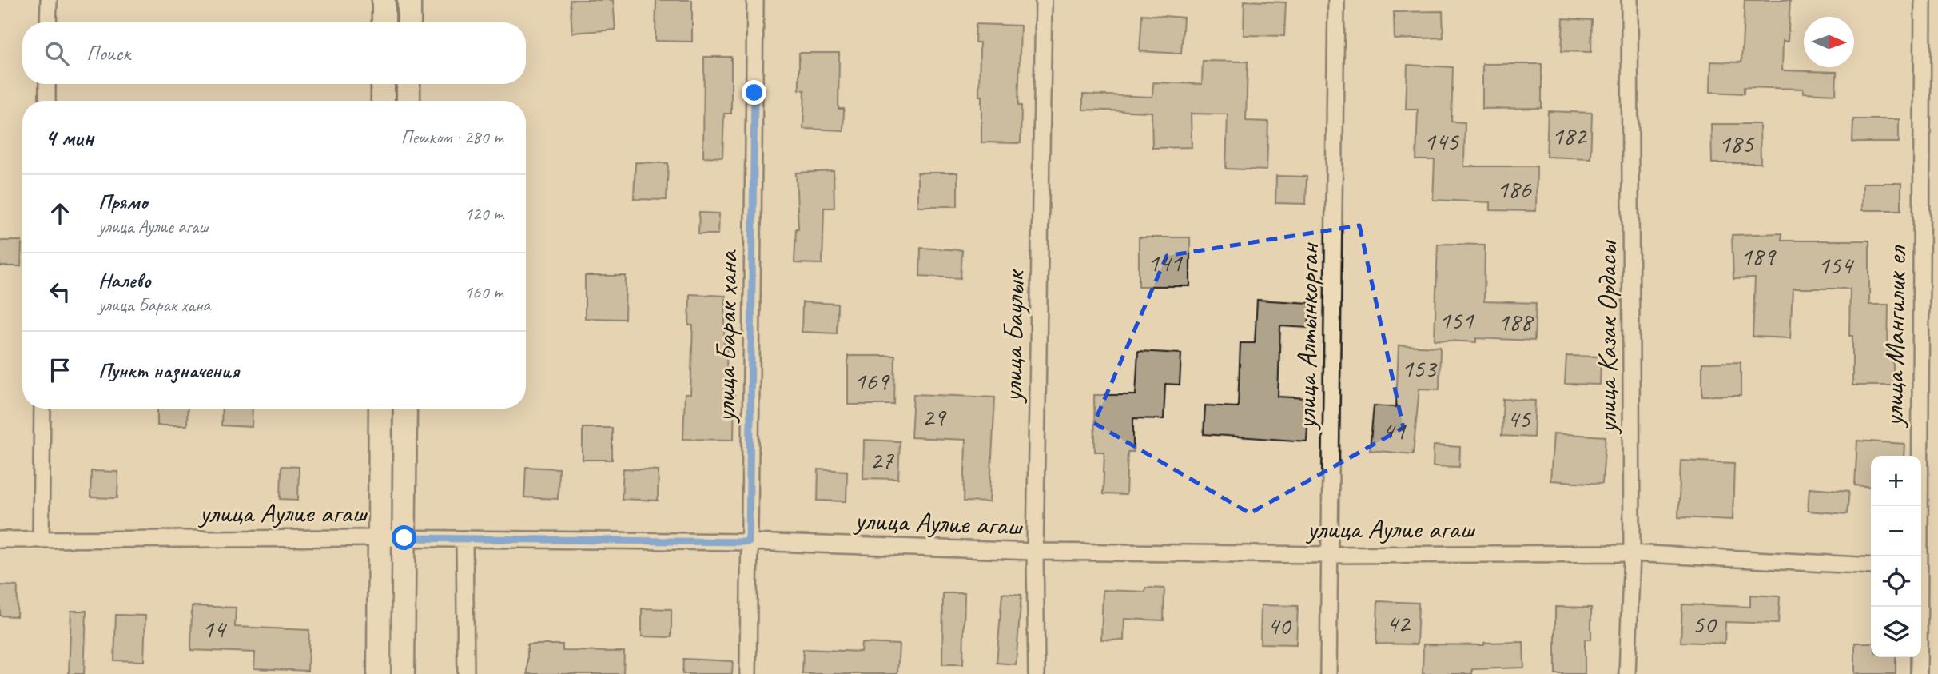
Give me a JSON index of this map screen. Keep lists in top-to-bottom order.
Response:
{
  "streets": {
    "street": [
      "улица Барак хана",
      "улица Баулык",
      "улица Алтынкорган",
      "улица Мангилик ел",
      "улица Казак Ордасы",
      "улица Аулие агаш"
    ]
  },
  "crossings": [
    ["улица Барак хана", "улица Аулие агаш"],
    ["улица Баулык", "улица Аулие агаш"],
    ["улица Алтынкорган", "улица Аулие агаш"],
    ["улица Казак Ордасы", "улица Аулие агаш"]
  ],
  "house_numbers": [
    "182",
    "145",
    "185",
    "186",
    "189",
    "141",
    "154",
    "151",
    "188",
    "153",
    "169",
    "29",
    "45",
    "41",
    "27",
    "42",
    "50",
    "40",
    "14"
  ],
  "north": "right",
  "page": {
    "search": "Поиск",
    "heading": ["4 мин", "Пешком · 280 m"],
    "list": [
      ["Прямо", "улица Аулие агаш", "120 m"],
      ["Налево", "улица Барак хана", "160 m"],
      "Пункт назначения"
    ],
    "map_buttons": ["+", "−"]
  }
}
